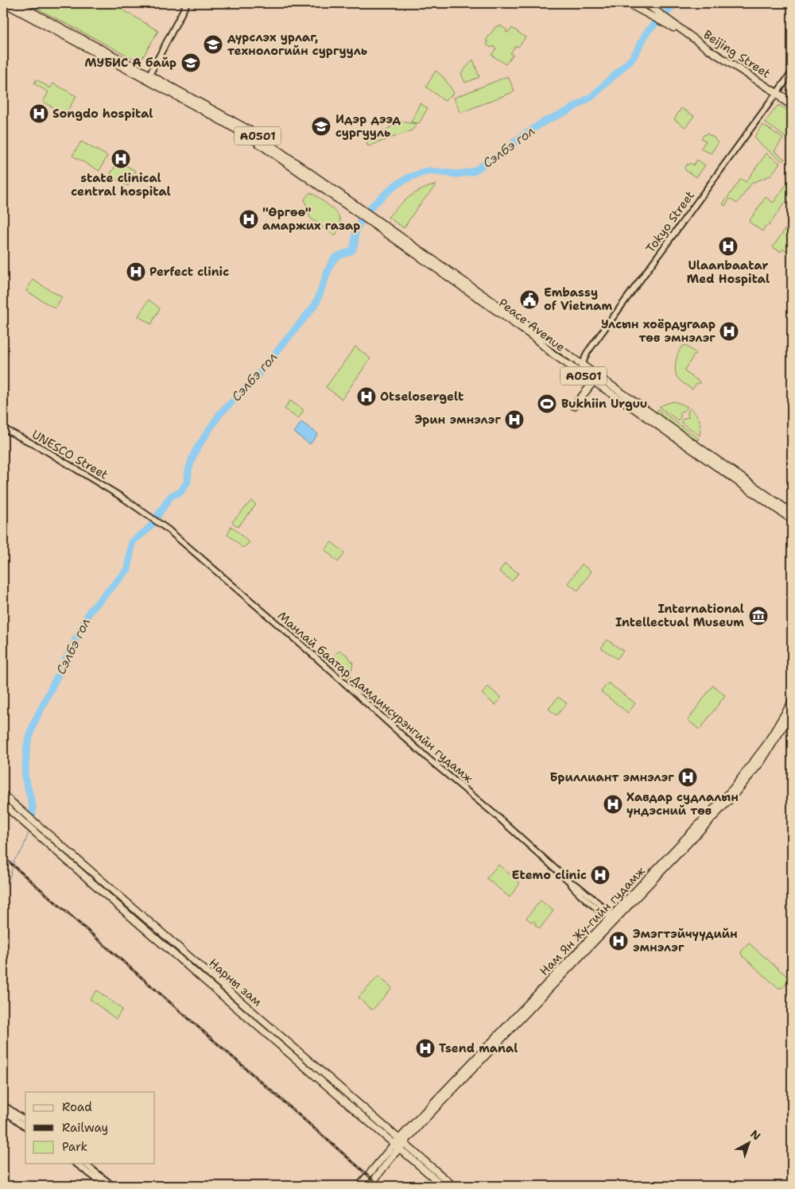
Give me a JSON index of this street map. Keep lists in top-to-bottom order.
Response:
{
  "streets": {
    "main road": [
      "Beijing Street",
      "A0501",
      "Tokyo Street",
      "Peace Avenue",
      "UNESCO Street",
      "Манлай баатар Дамдинсүрэнгийн гудамж",
      "Нам Ян Жү-гийн гудамж",
      "Нарны зам"
    ]
  },
  "crossings": [
    ["Beijing Street", "Tokyo Street"],
    ["A0501", "Peace Avenue"],
    ["Tokyo Street", "Peace Avenue"],
    ["UNESCO Street", "Манлай баатар Дамдинсүрэнгийн гудамж"],
    ["Манлай баатар Дамдинсүрэнгийн гудамж", "Нам Ян Жү-гийн гудамж"],
    ["Нам Ян Жү-гийн гудамж", "Нарны зам"]
  ],
  "water": ["Сэлбэ гол"],
  "places": {
    "school or university": ["дүрслэх урлаг, технологийн сургууль", "МУБИС А байр", "Идэр дээд сургууль"],
    "hospital": [
      "Songdo hospital",
      "state clinical central hospital",
      "\"Өргөө\" амаржих газар",
      "Ulaanbaatar Med Hospital",
      "Perfect clinic",
      "Улсын хоёрдугаар төв эмнэлэг",
      "Otselosergelt",
      "Эрин эмнэлэг",
      "Бриллиант эмнэлэг",
      "Хавдар судлалын үндэсний төв",
      "Etemo clinic",
      "Эмэгтэйчүүдийн эмнэлэг",
      "Tsend manal"
    ],
    "public building": ["Embassy of Vietnam"],
    "sports": ["Bukhiin Urguu"],
    "museum": ["International Intellectual Museum"]
  },
  "legend": ["Road", "Railway", "Park"],
  "north": "top right"
}
